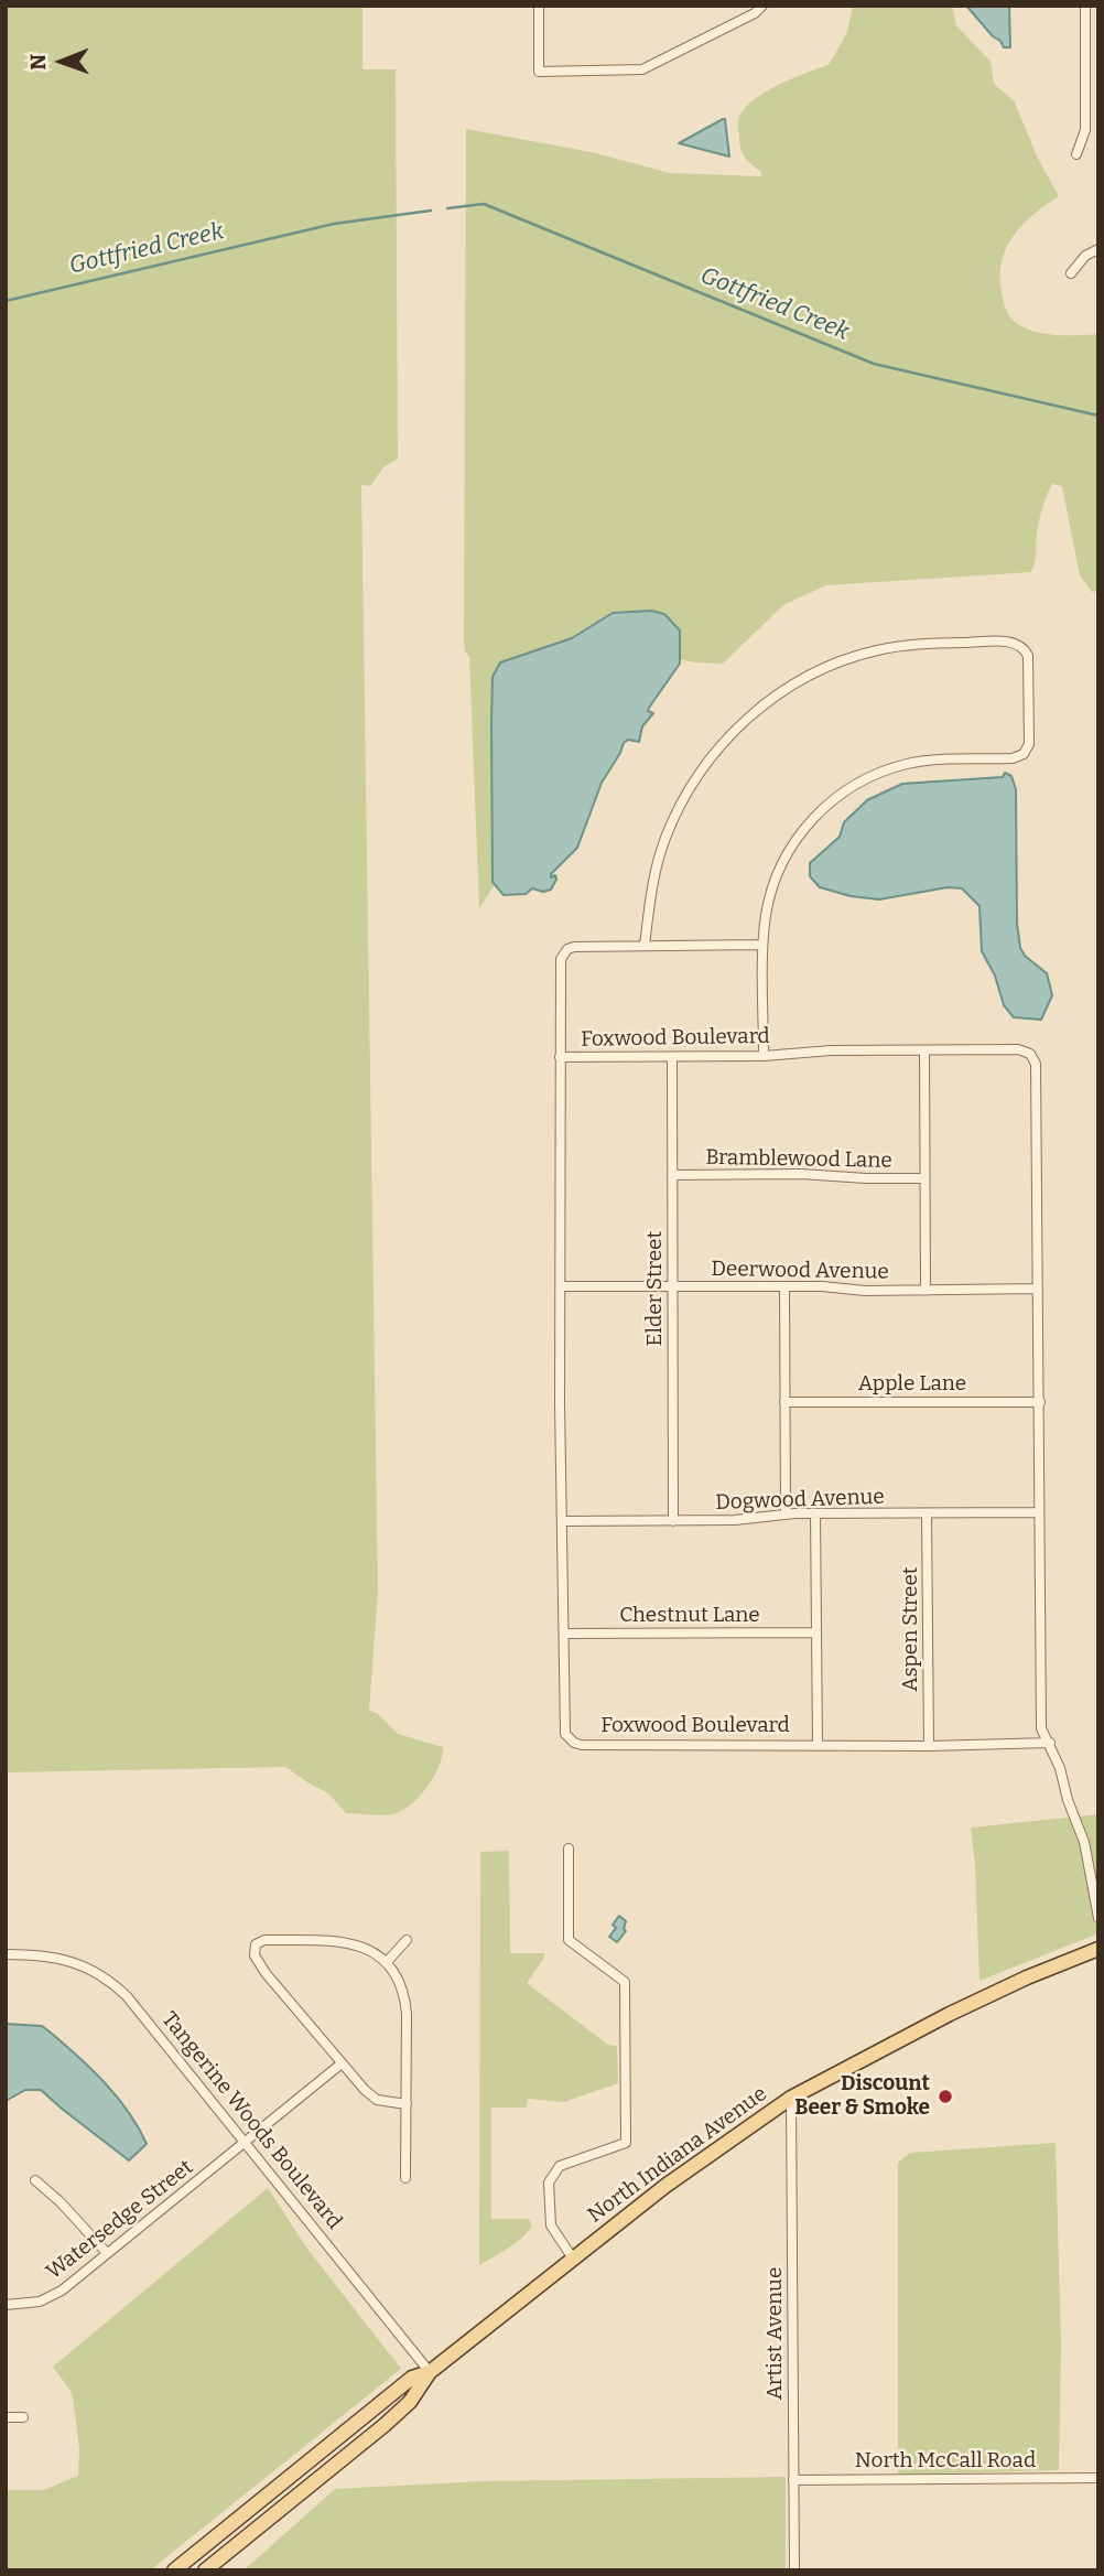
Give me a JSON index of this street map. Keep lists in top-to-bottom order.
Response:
{
  "streets": {
    "main road": ["North Indiana Avenue"],
    "street": [
      "Foxwood Boulevard",
      "Bramblewood Lane",
      "Deerwood Avenue",
      "Elder Street",
      "Apple Lane",
      "Dogwood Avenue",
      "Chestnut Lane",
      "Aspen Street",
      "Tangerine Woods Boulevard",
      "Watersedge Street",
      "Artist Avenue",
      "North McCall Road"
    ]
  },
  "crossings": [
    ["Foxwood Boulevard", "Deerwood Avenue"],
    ["Foxwood Boulevard", "Elder Street"],
    ["Foxwood Boulevard", "Apple Lane"],
    ["Foxwood Boulevard", "Dogwood Avenue"],
    ["Foxwood Boulevard", "Chestnut Lane"],
    ["Foxwood Boulevard", "Aspen Street"],
    ["Bramblewood Lane", "Elder Street"],
    ["Deerwood Avenue", "Elder Street"],
    ["Elder Street", "Dogwood Avenue"],
    ["Dogwood Avenue", "Aspen Street"],
    ["Tangerine Woods Boulevard", "North Indiana Avenue"],
    ["Tangerine Woods Boulevard", "Watersedge Street"],
    ["North Indiana Avenue", "Artist Avenue"],
    ["Artist Avenue", "North McCall Road"]
  ],
  "water": ["Gottfried Creek"],
  "places": ["Discount Beer & Smoke"],
  "north": "left"
}
